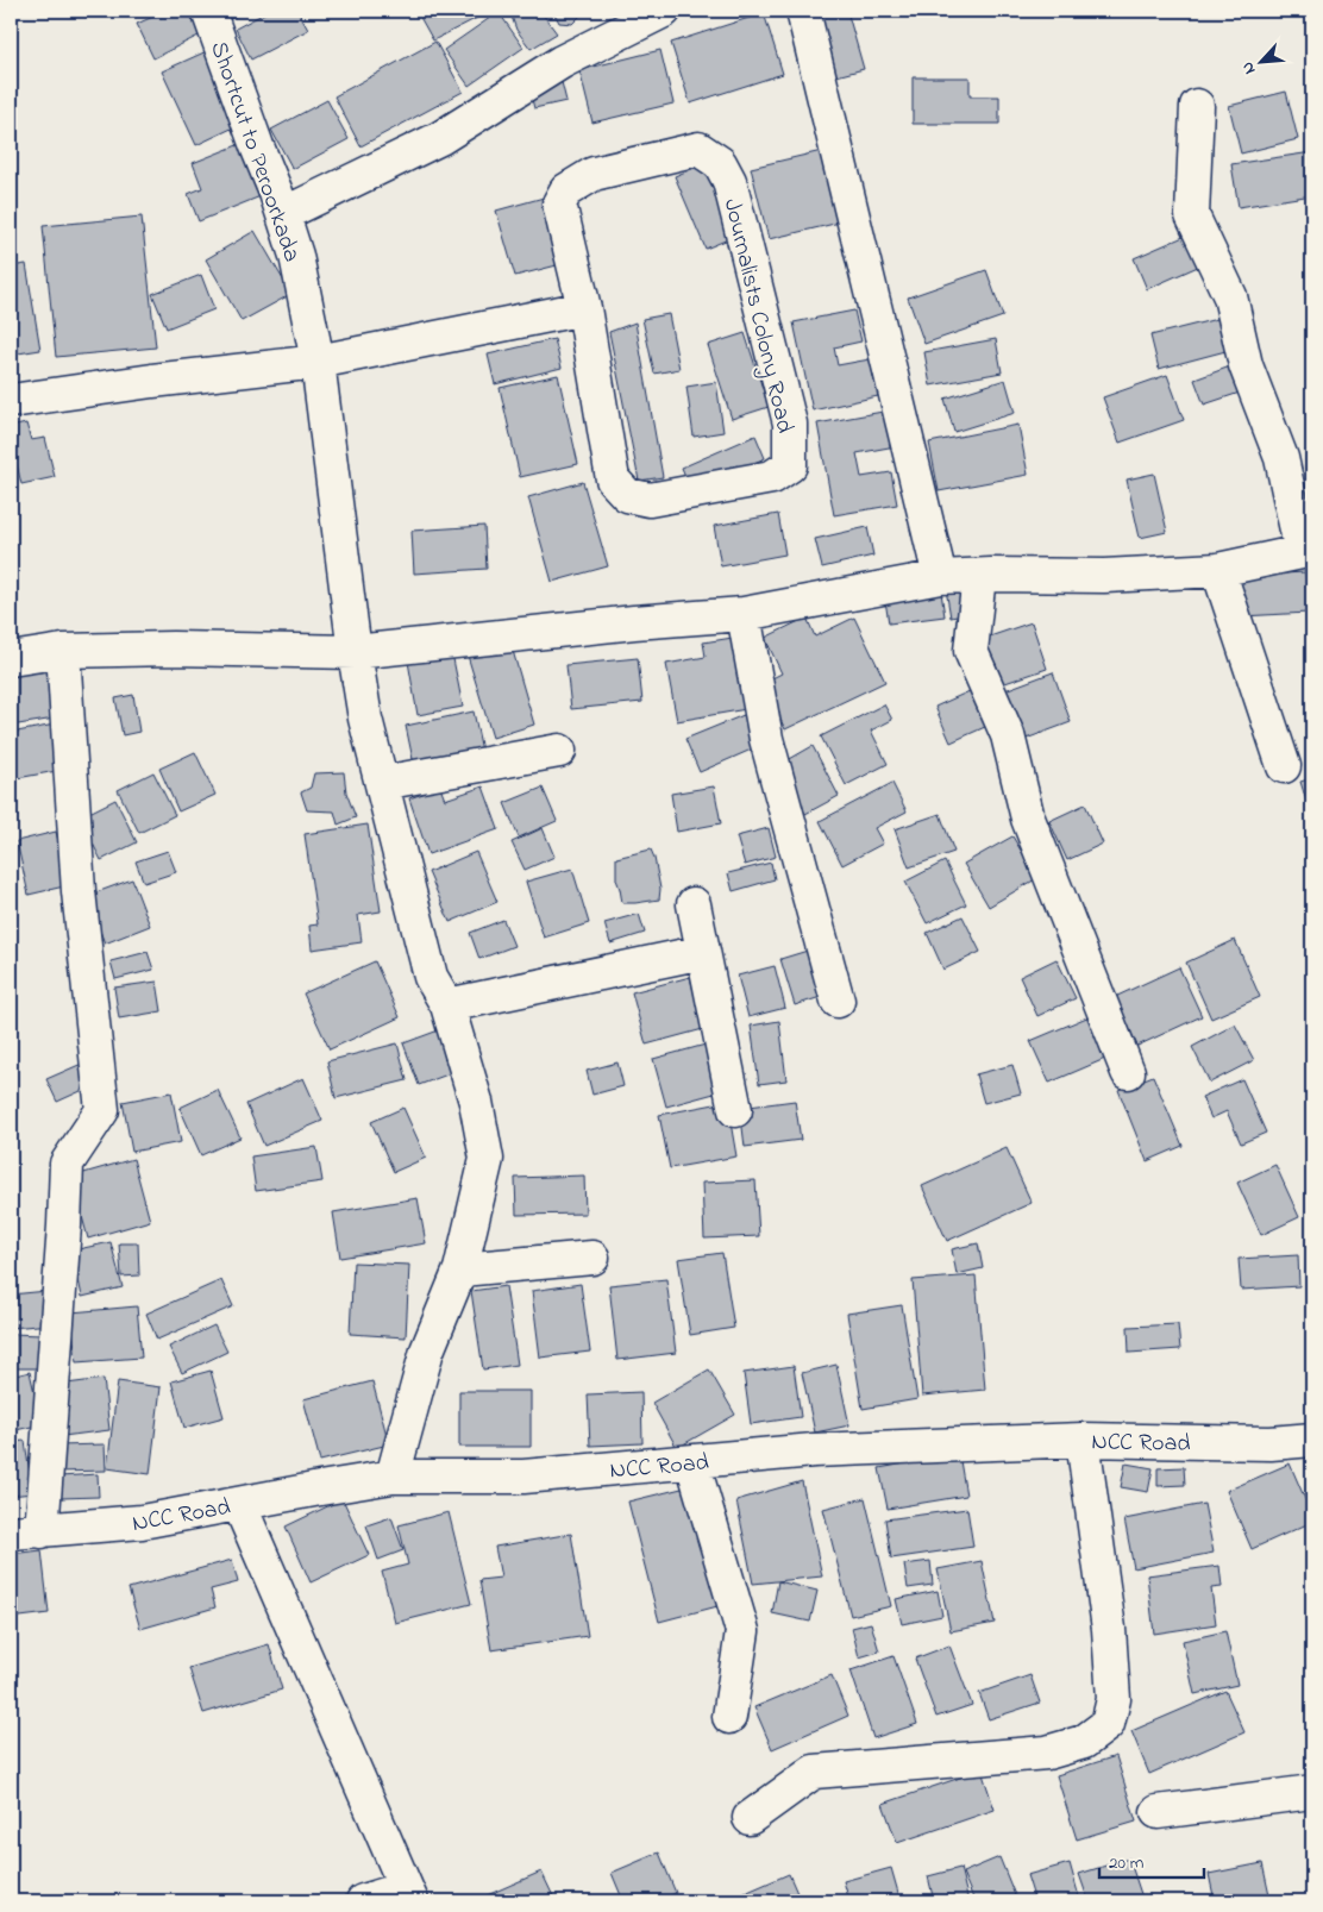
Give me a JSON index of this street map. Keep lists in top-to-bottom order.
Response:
{
  "streets": {
    "street": ["Shortcut to Peroorkada", "Journalists Colony Road", "NCC Road"]
  },
  "crossings": [
    ["Shortcut to Peroorkada", "NCC Road"]
  ],
  "scale_bar": "20 m",
  "north": "bottom left"
}
